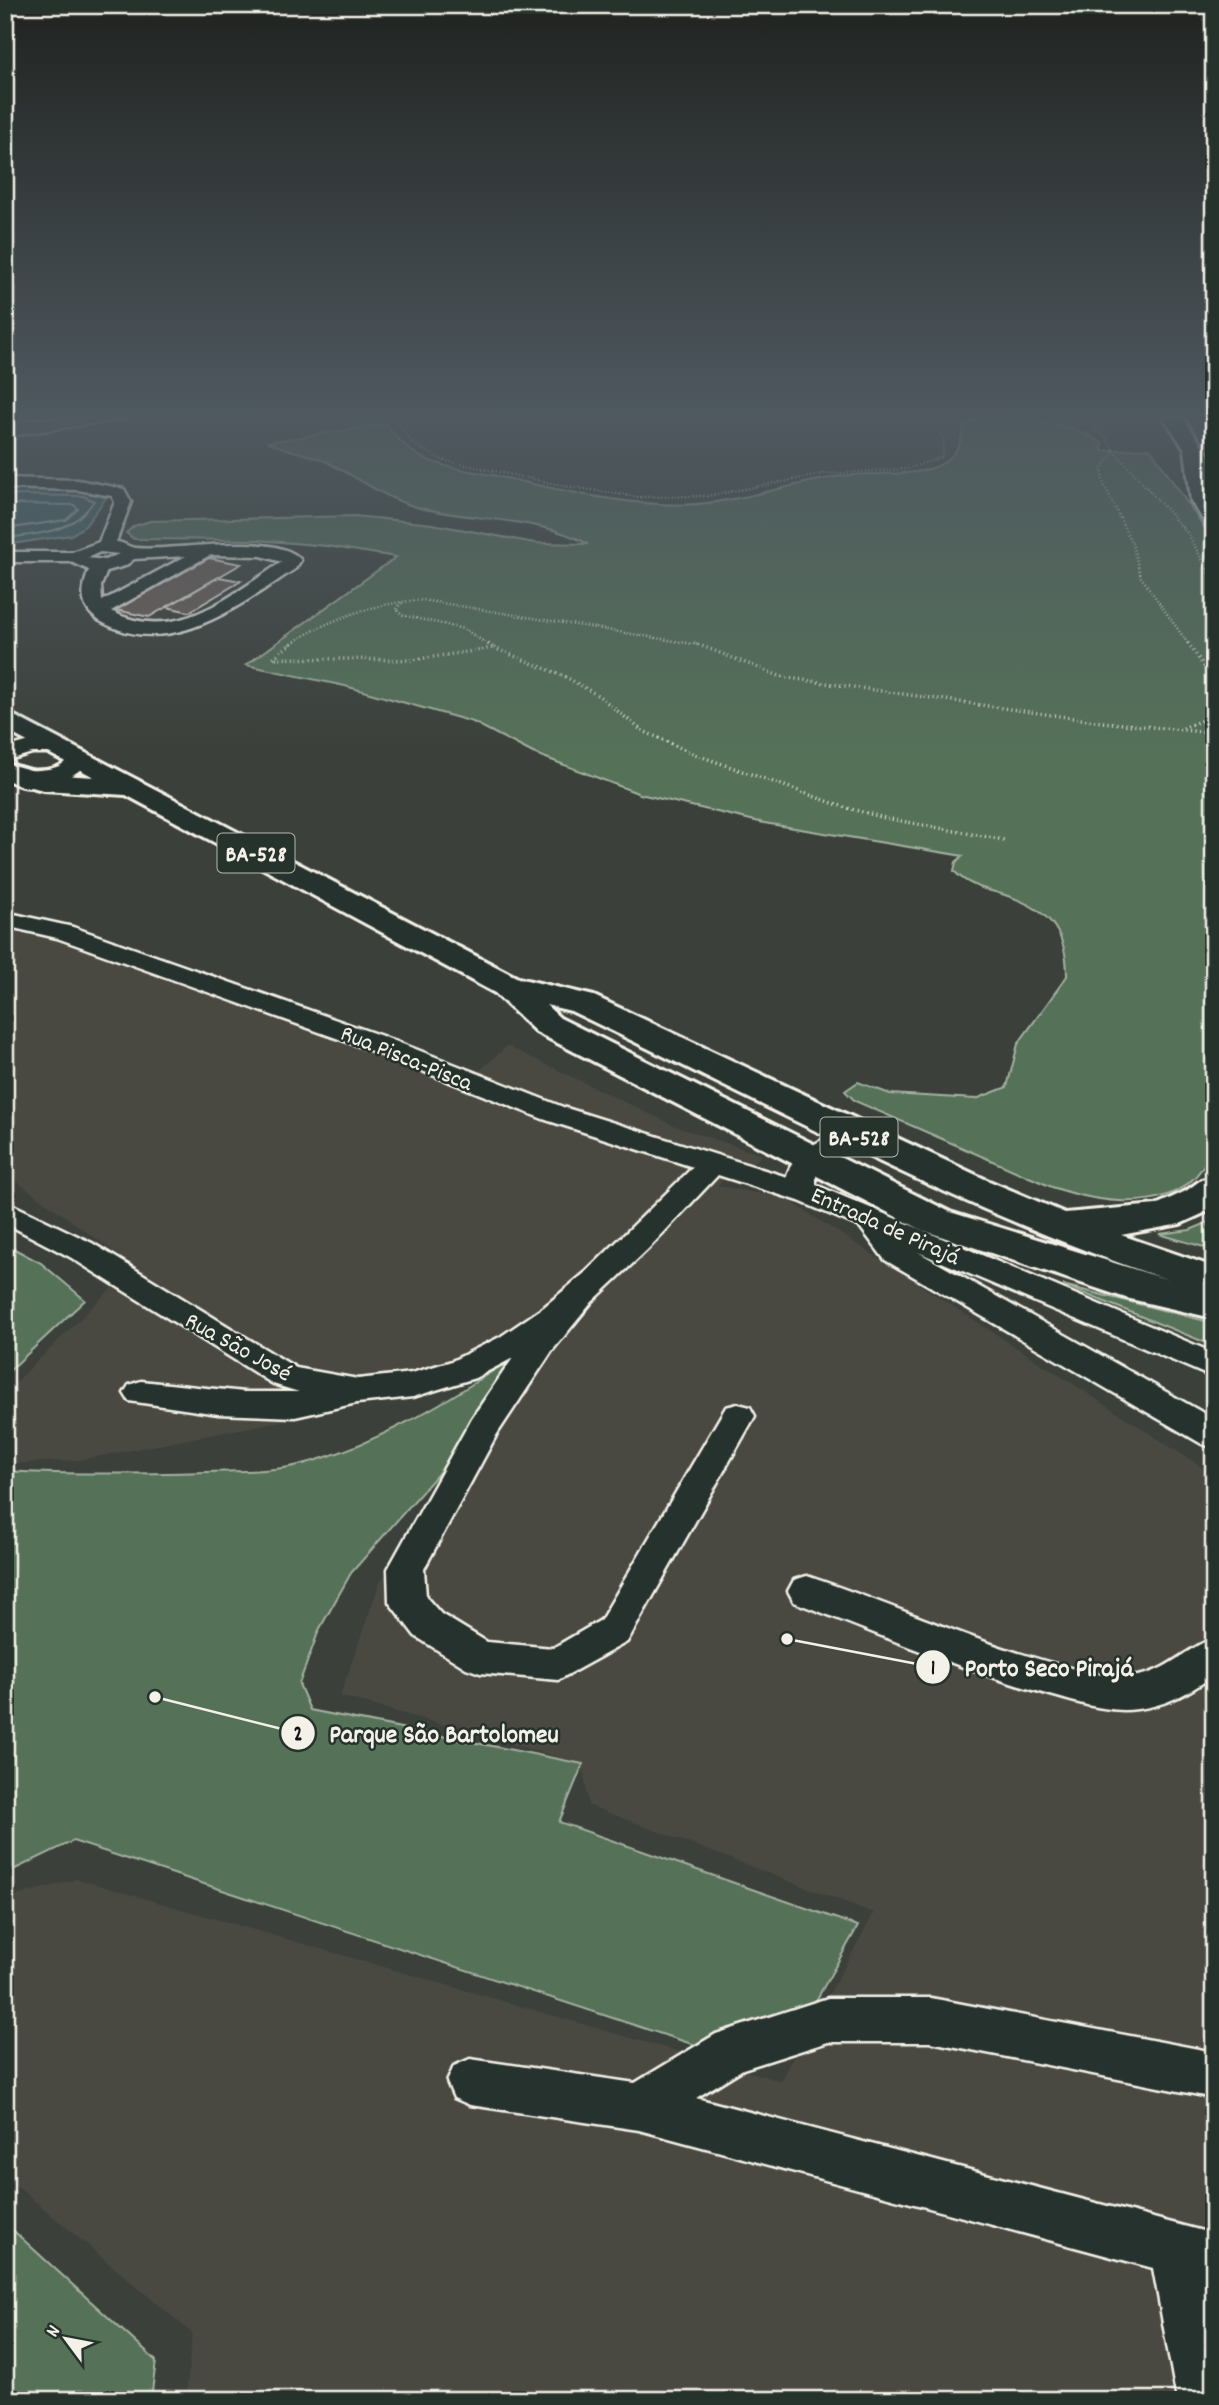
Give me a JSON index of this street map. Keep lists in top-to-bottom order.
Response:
{
  "streets": {
    "main road": ["BA-528", "Entrada de Pirajá"],
    "street": ["Rua Pisca-Pisca", "Rua São José"]
  },
  "crossings": [
    ["BA-528", "Entrada de Pirajá"],
    ["Rua Pisca-Pisca", "Entrada de Pirajá"],
    ["Rua Pisca-Pisca", "Rua São José"]
  ],
  "places": ["Porto Seco Pirajá", "Parque São Bartolomeu"],
  "north": "top left"
}
